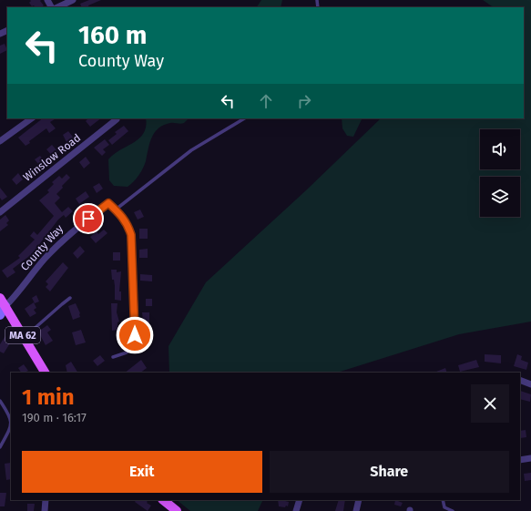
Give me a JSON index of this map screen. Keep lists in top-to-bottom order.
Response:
{
  "streets": {
    "main road": ["MA 62"],
    "street": ["Winslow Road", "County Way"]
  },
  "crossings": [
    ["County Way", "MA 62"]
  ],
  "page": {
    "turn": ["160 m", "County Way"],
    "heading": ["1 min", "190 m · 16:17"],
    "buttons": ["Exit", "Share"]
  }
}
